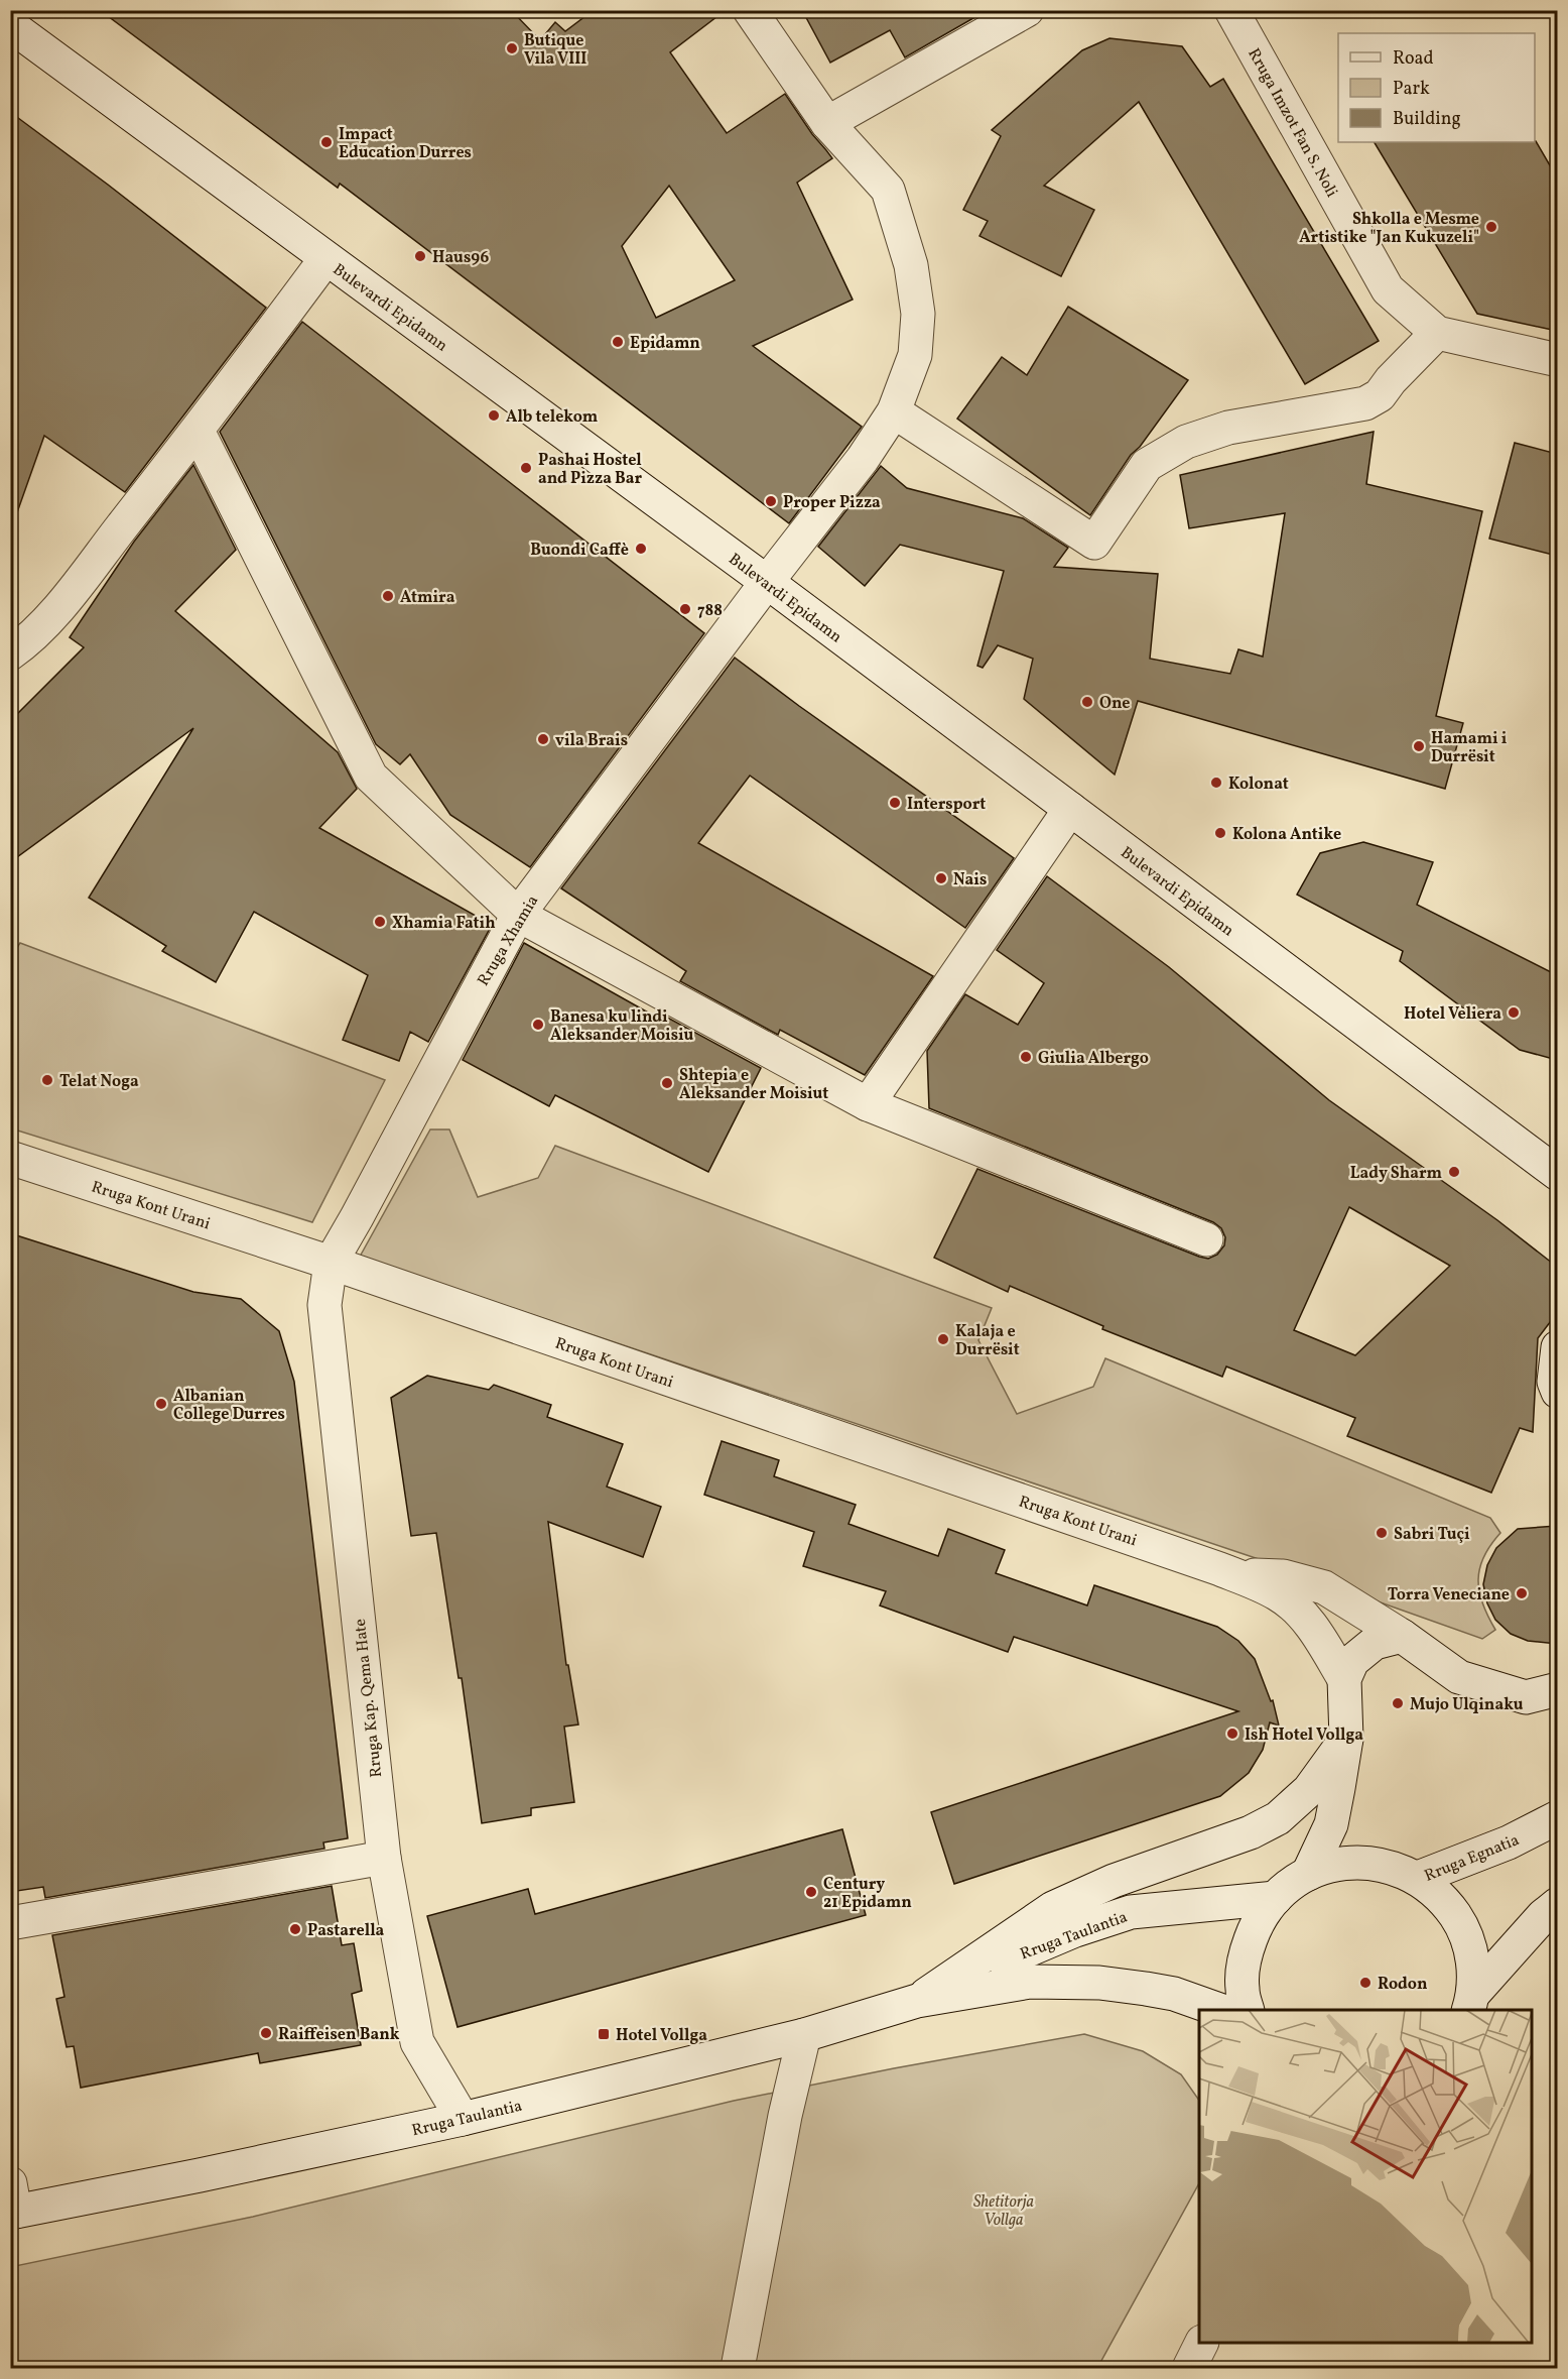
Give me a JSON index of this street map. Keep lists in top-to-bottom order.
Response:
{
  "streets": {
    "street": [
      "Rruga Imzot Fan S. Noli",
      "Bulevardi Epidamn",
      "Rruga Xhamia",
      "Rruga Kont Urani",
      "Rruga Kap. Qema Hate",
      "Rruga Egnatia",
      "Rruga Taulantia"
    ]
  },
  "crossings": [
    ["Bulevardi Epidamn", "Rruga Xhamia"],
    ["Rruga Xhamia", "Rruga Kont Urani"],
    ["Rruga Xhamia", "Rruga Kap. Qema Hate"],
    ["Rruga Kont Urani", "Rruga Kap. Qema Hate"],
    ["Rruga Kap. Qema Hate", "Rruga Taulantia"]
  ],
  "parks": ["Shetitorja Vollga"],
  "places": {
    "other": [
      "Butique Vila VIII",
      "Impact Education Durres",
      "Shkolla e Mesme Artistike \"Jan Kukuzeli\"",
      "Haus96",
      "Epidamn",
      "Alb telekom",
      "Pashai Hostel and Pizza Bar",
      "Proper Pizza",
      "Buondi Caffè",
      "Atmira",
      "788",
      "One",
      "vila Brais",
      "Hamami i Durrësit",
      "Kolonat",
      "Intersport",
      "Kolona Antike",
      "Nais",
      "Xhamia Fatih",
      "Hotel Veliera",
      "Banesa ku lindi Aleksander Moisiu",
      "Giulia Albergo",
      "Telat Noga",
      "Shtepia e Aleksander Moisiut",
      "Lady Sharm",
      "Kalaja e Durrësit",
      "Albanian College Durres",
      "Sabri Tuçi",
      "Torra Veneciane",
      "Mujo Ulqinaku",
      "Ish Hotel Vollga",
      "Century 21 Epidamn",
      "Pastarella",
      "Rodon",
      "Raiffeisen Bank"
    ],
    "transit": ["Hotel Vollga"]
  },
  "legend": ["Road", "Park", "Building"]
}
